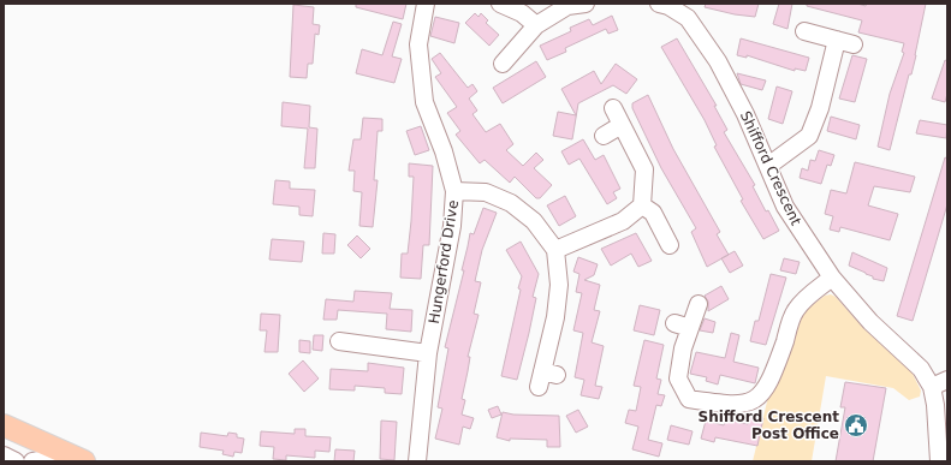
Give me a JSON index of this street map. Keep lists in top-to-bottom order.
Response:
{
  "streets": {
    "street": ["Shifford Crescent", "Hungerford Drive"]
  },
  "places": {
    "public building": ["Shifford Crescent Post Office"]
  }
}
